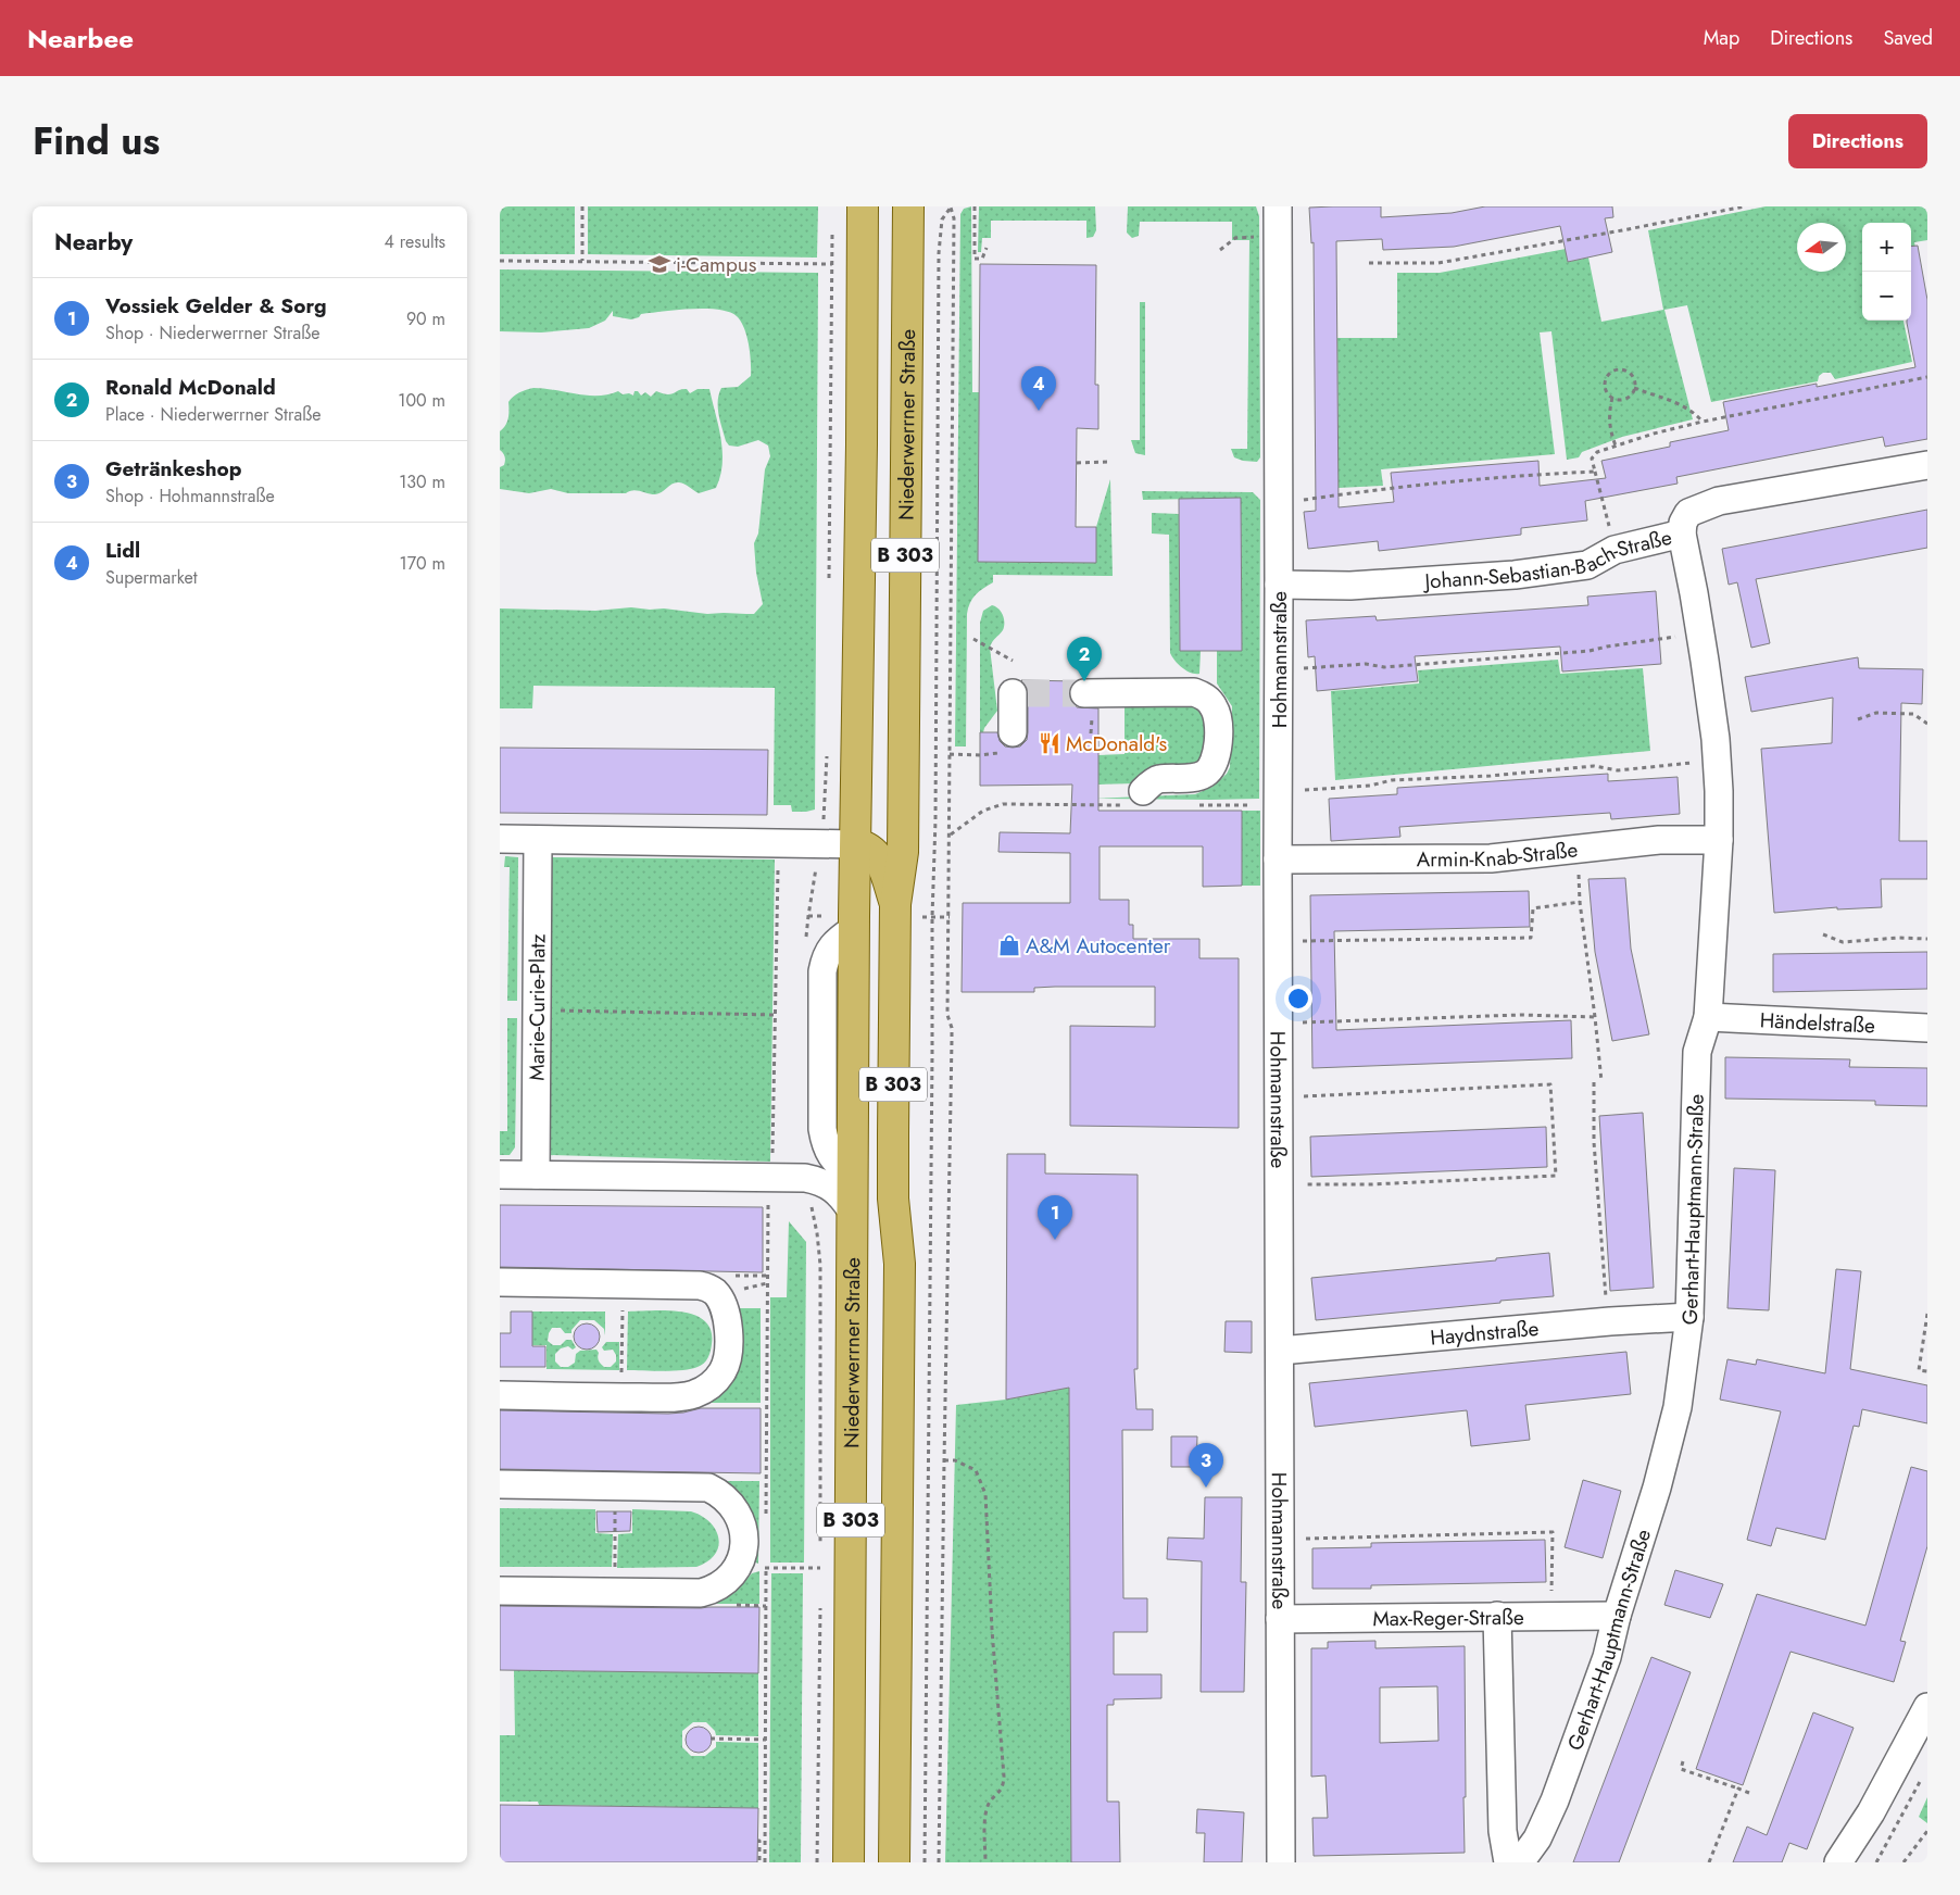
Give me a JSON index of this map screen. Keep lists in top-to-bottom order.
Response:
{
  "streets": {
    "main road": ["Niederwerrner Straße", "B 303"],
    "street": [
      "Johann-Sebastian-Bach-Straße",
      "Hohmannstraße",
      "Armin-Knab-Straße",
      "Marie-Curie-Platz",
      "Händelstraße",
      "Gerhart-Hauptmann-Straße",
      "Haydnstraße",
      "Max-Reger-Straße"
    ]
  },
  "crossings": [
    ["Johann-Sebastian-Bach-Straße", "Hohmannstraße"],
    ["Johann-Sebastian-Bach-Straße", "Gerhart-Hauptmann-Straße"],
    ["Hohmannstraße", "Armin-Knab-Straße"],
    ["Hohmannstraße", "Haydnstraße"],
    ["Hohmannstraße", "Max-Reger-Straße"],
    ["Armin-Knab-Straße", "Gerhart-Hauptmann-Straße"],
    ["Händelstraße", "Gerhart-Hauptmann-Straße"],
    ["Gerhart-Hauptmann-Straße", "Haydnstraße"],
    ["Gerhart-Hauptmann-Straße", "Max-Reger-Straße"]
  ],
  "places": {
    "school or university": ["i-Campus"],
    "restaurant": ["McDonald's"],
    "shop": ["A&M Autocenter"]
  },
  "north": "left",
  "page": {
    "header": "Nearbee",
    "nav": ["Map", "Directions", "Saved"],
    "title": "Find us",
    "buttons": "Directions",
    "heading": ["Nearby", "4 results"],
    "map_buttons": ["+", "−"],
    "list": [
      {
        "mark": "1",
        "name": "Vossiek Gelder & Sorg",
        "note": "Shop · Niederwerrner Straße",
        "value": "90 m"
      },
      {
        "mark": "2",
        "name": "Ronald McDonald",
        "note": "Place · Niederwerrner Straße",
        "value": "100 m"
      },
      {
        "mark": "3",
        "name": "Getränkeshop",
        "note": "Shop · Hohmannstraße",
        "value": "130 m"
      },
      {
        "mark": "4",
        "name": "Lidl",
        "note": "Supermarket",
        "value": "170 m"
      }
    ],
    "pins": [
      "4",
      "2",
      "1",
      "3"
    ]
  }
}
